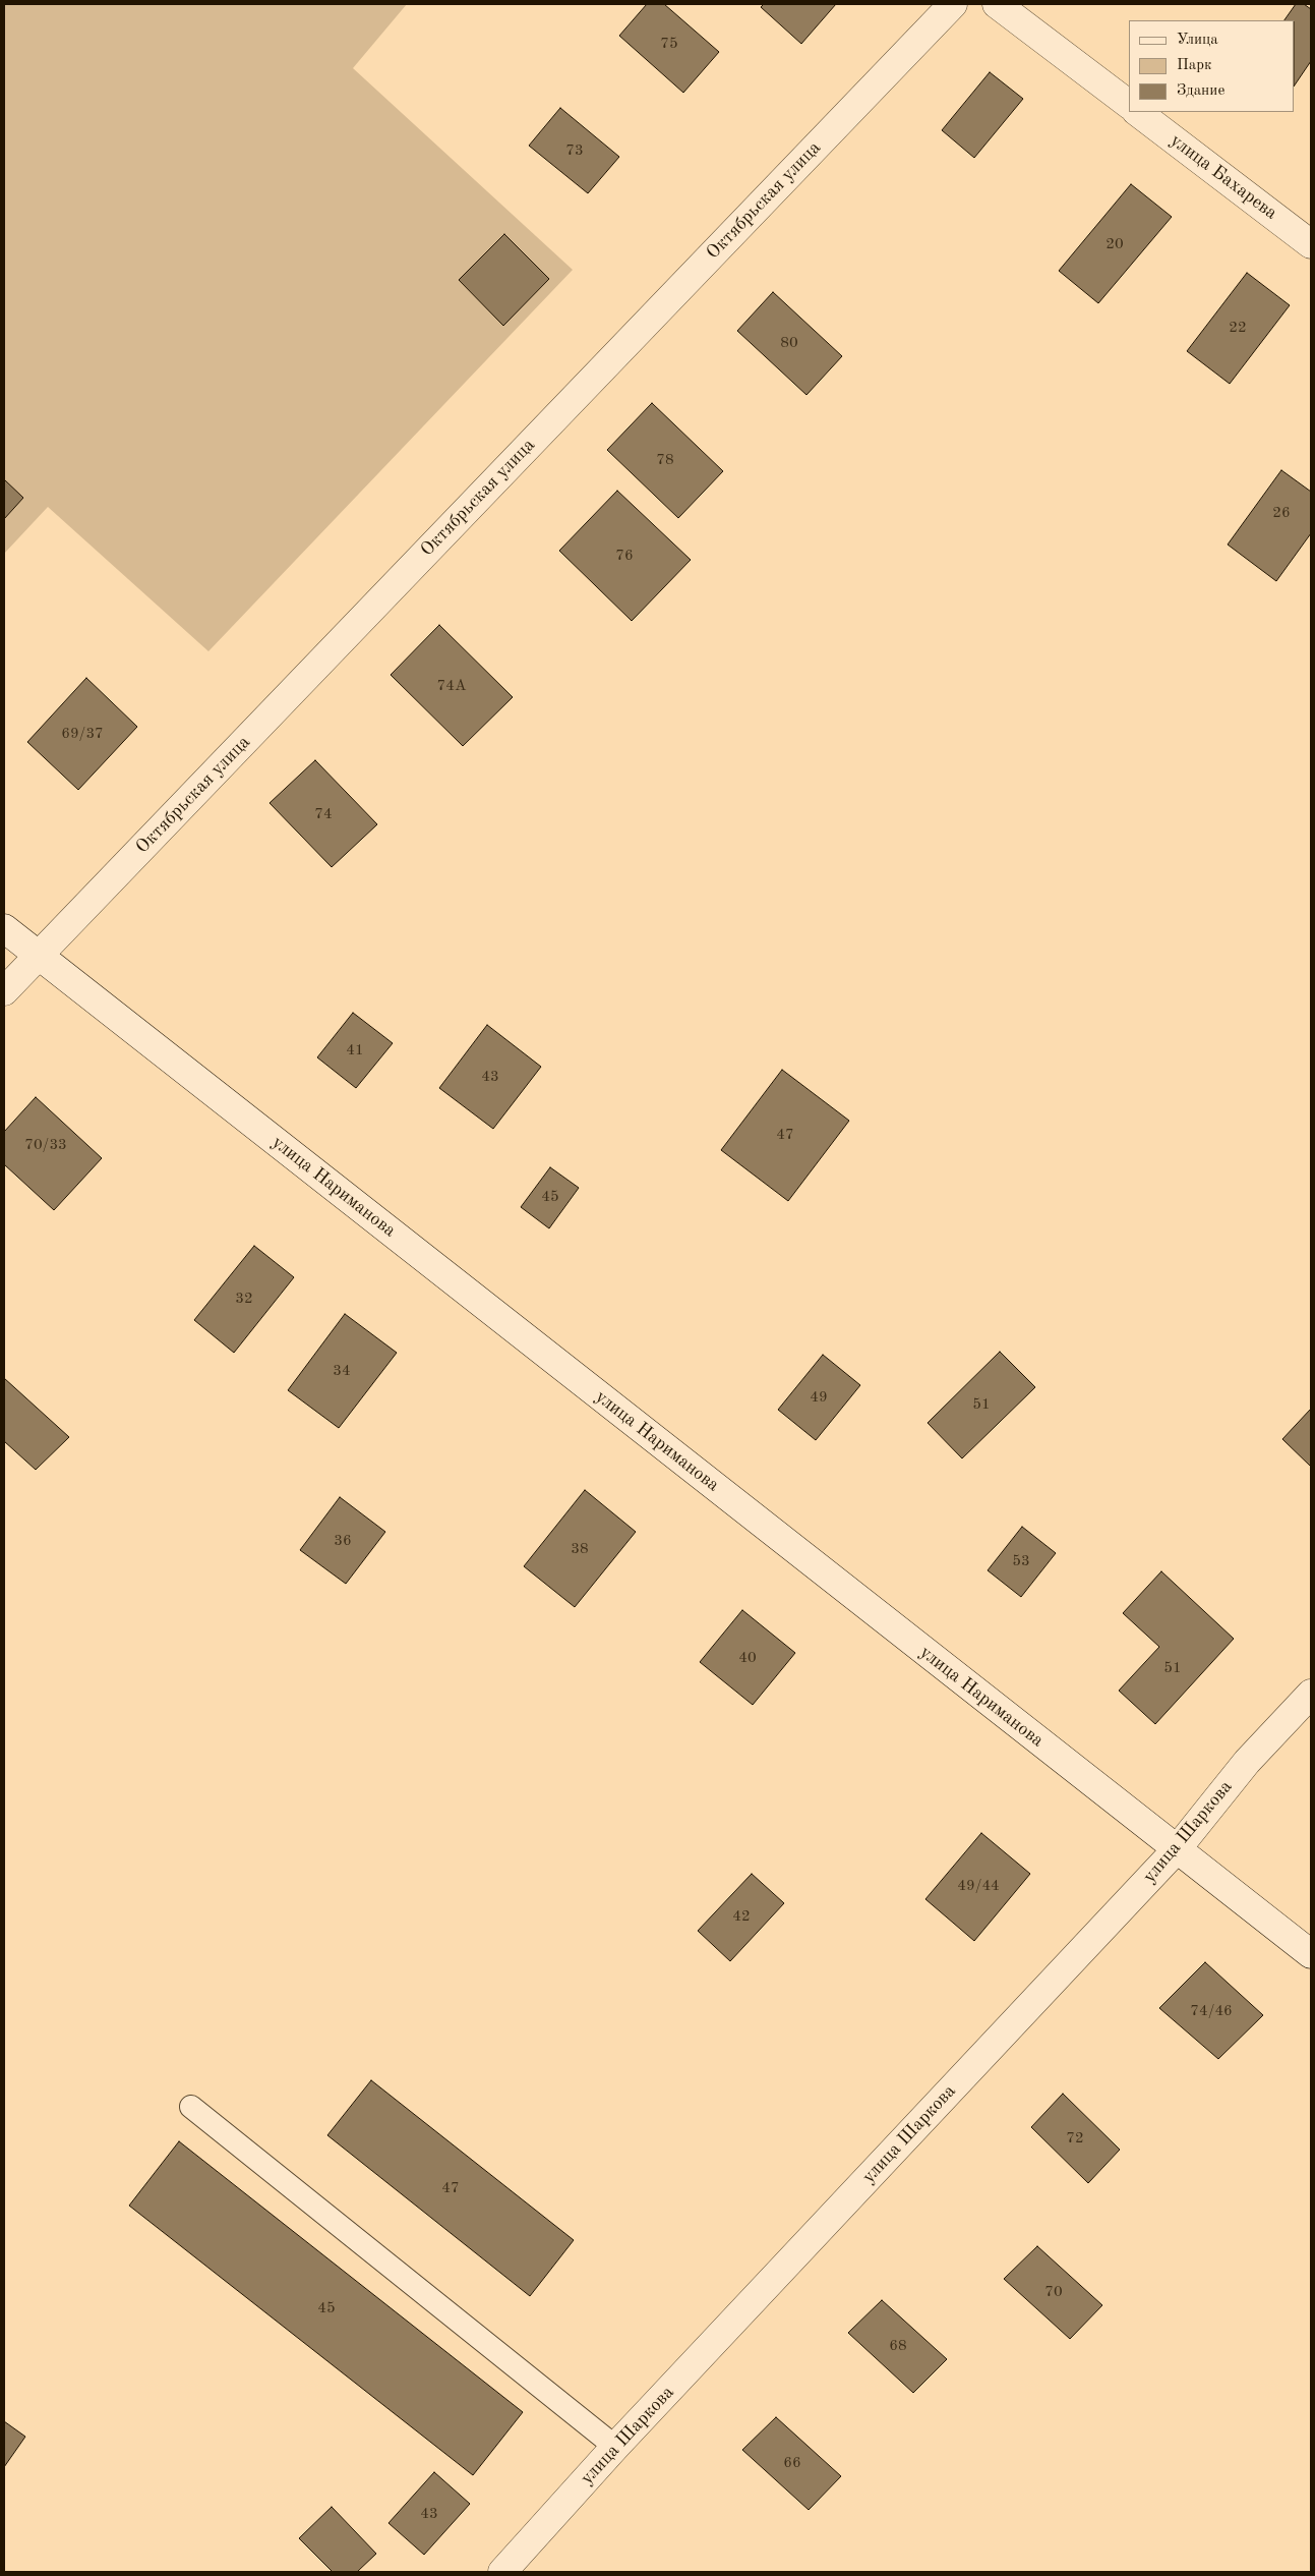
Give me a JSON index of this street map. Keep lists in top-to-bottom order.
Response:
{
  "streets": {
    "street": [
      "улица Бахарева",
      "Октябрьская улица",
      "улица Нариманова",
      "улица Шаркова"
    ]
  },
  "crossings": [
    ["Октябрьская улица", "улица Нариманова"],
    ["улица Нариманова", "улица Шаркова"]
  ],
  "house_numbers": [
    "75",
    "73",
    "20",
    "22",
    "80",
    "78",
    "26",
    "76",
    "74А",
    "69/37",
    "74",
    "41",
    "43",
    "47",
    "70/33",
    "45",
    "32",
    "34",
    "49",
    "51",
    "36",
    "38",
    "53",
    "40",
    "51",
    "49/44",
    "42",
    "74/46",
    "72",
    "47",
    "70",
    "45",
    "68",
    "66",
    "43"
  ],
  "legend": ["Улица", "Парк", "Здание"]
}
